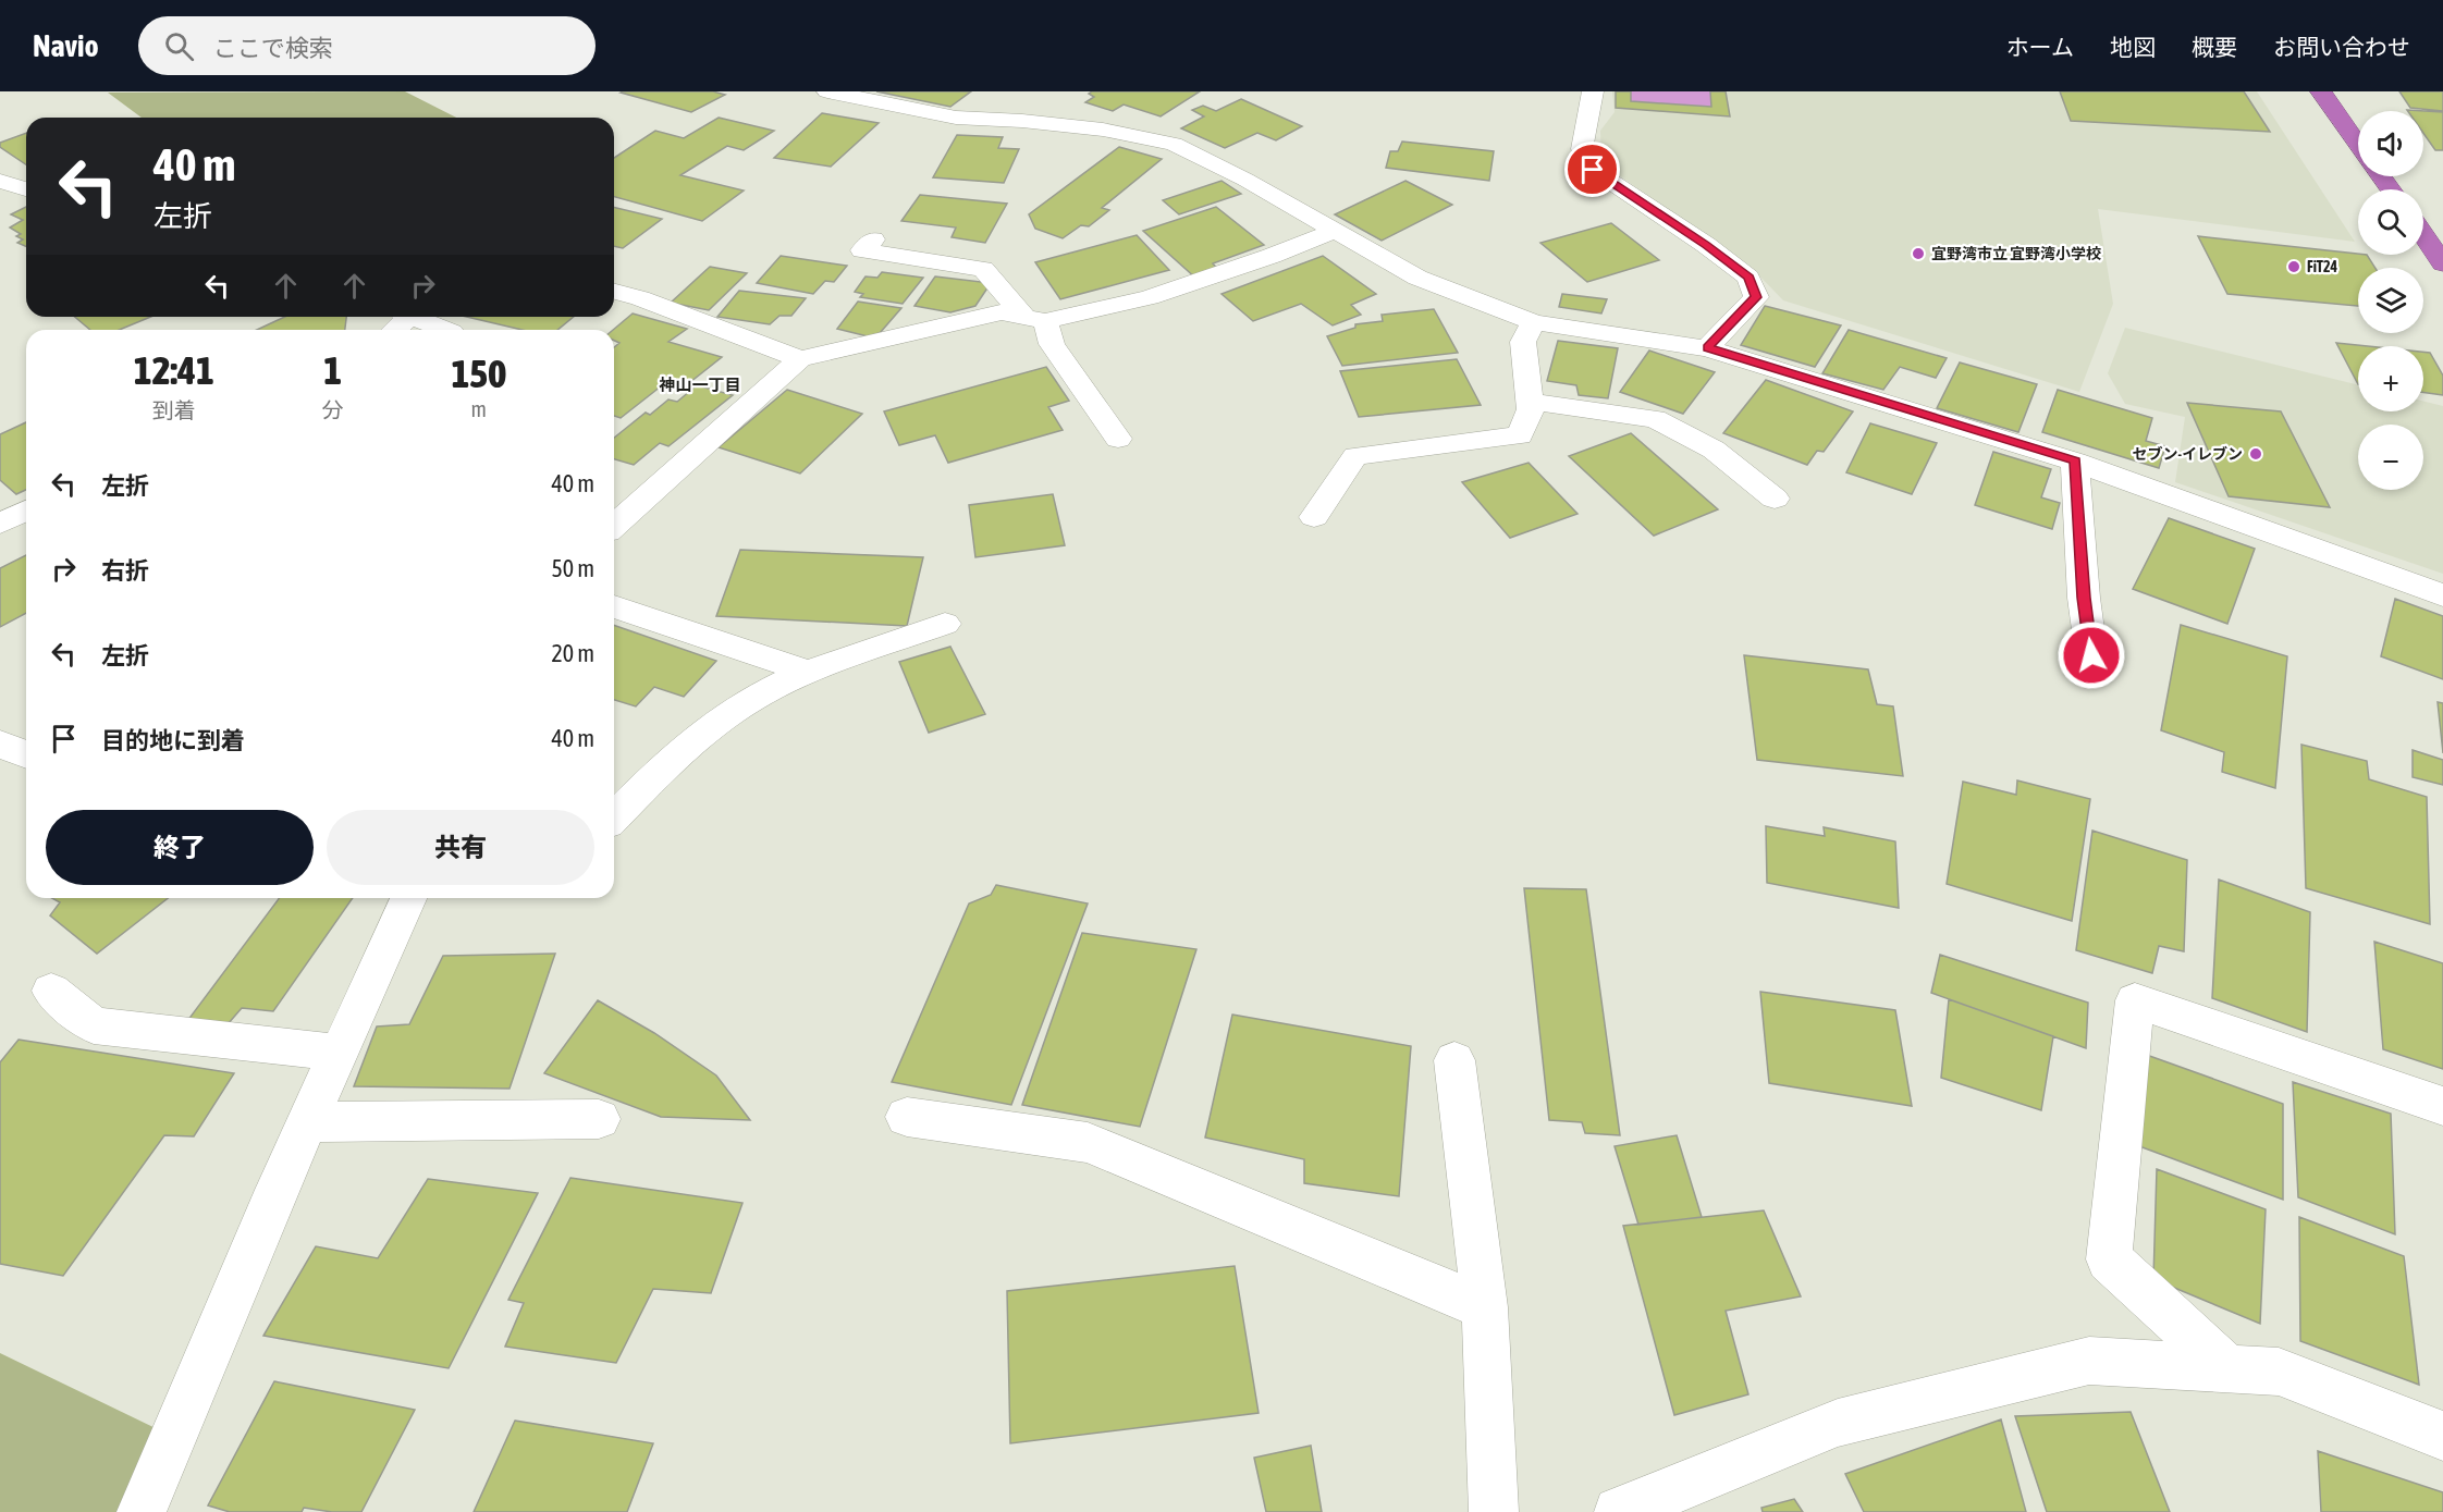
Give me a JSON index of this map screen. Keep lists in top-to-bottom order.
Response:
{
  "districts": ["神山一丁目"],
  "places": ["宜野湾市立 宜野湾小学校", "FiT24", "セブン-イレブン"],
  "page": {
    "header": "Navio",
    "search": "ここで検索",
    "nav": [
      "ホーム",
      "地図",
      "概要",
      "お問い合わせ"
    ],
    "map_buttons": ["+", "−"],
    "turn": ["40 m", "左折"],
    "eta": [
      "12:41",
      "到着",
      "1",
      "分",
      "150",
      "m"
    ],
    "list": [
      {
        "name": "左折",
        "value": "40 m"
      },
      {
        "name": "右折",
        "value": "50 m"
      },
      {
        "name": "左折",
        "value": "20 m"
      },
      {
        "name": "目的地に到着",
        "value": "40 m"
      }
    ],
    "buttons": ["終了", "共有"]
  }
}
